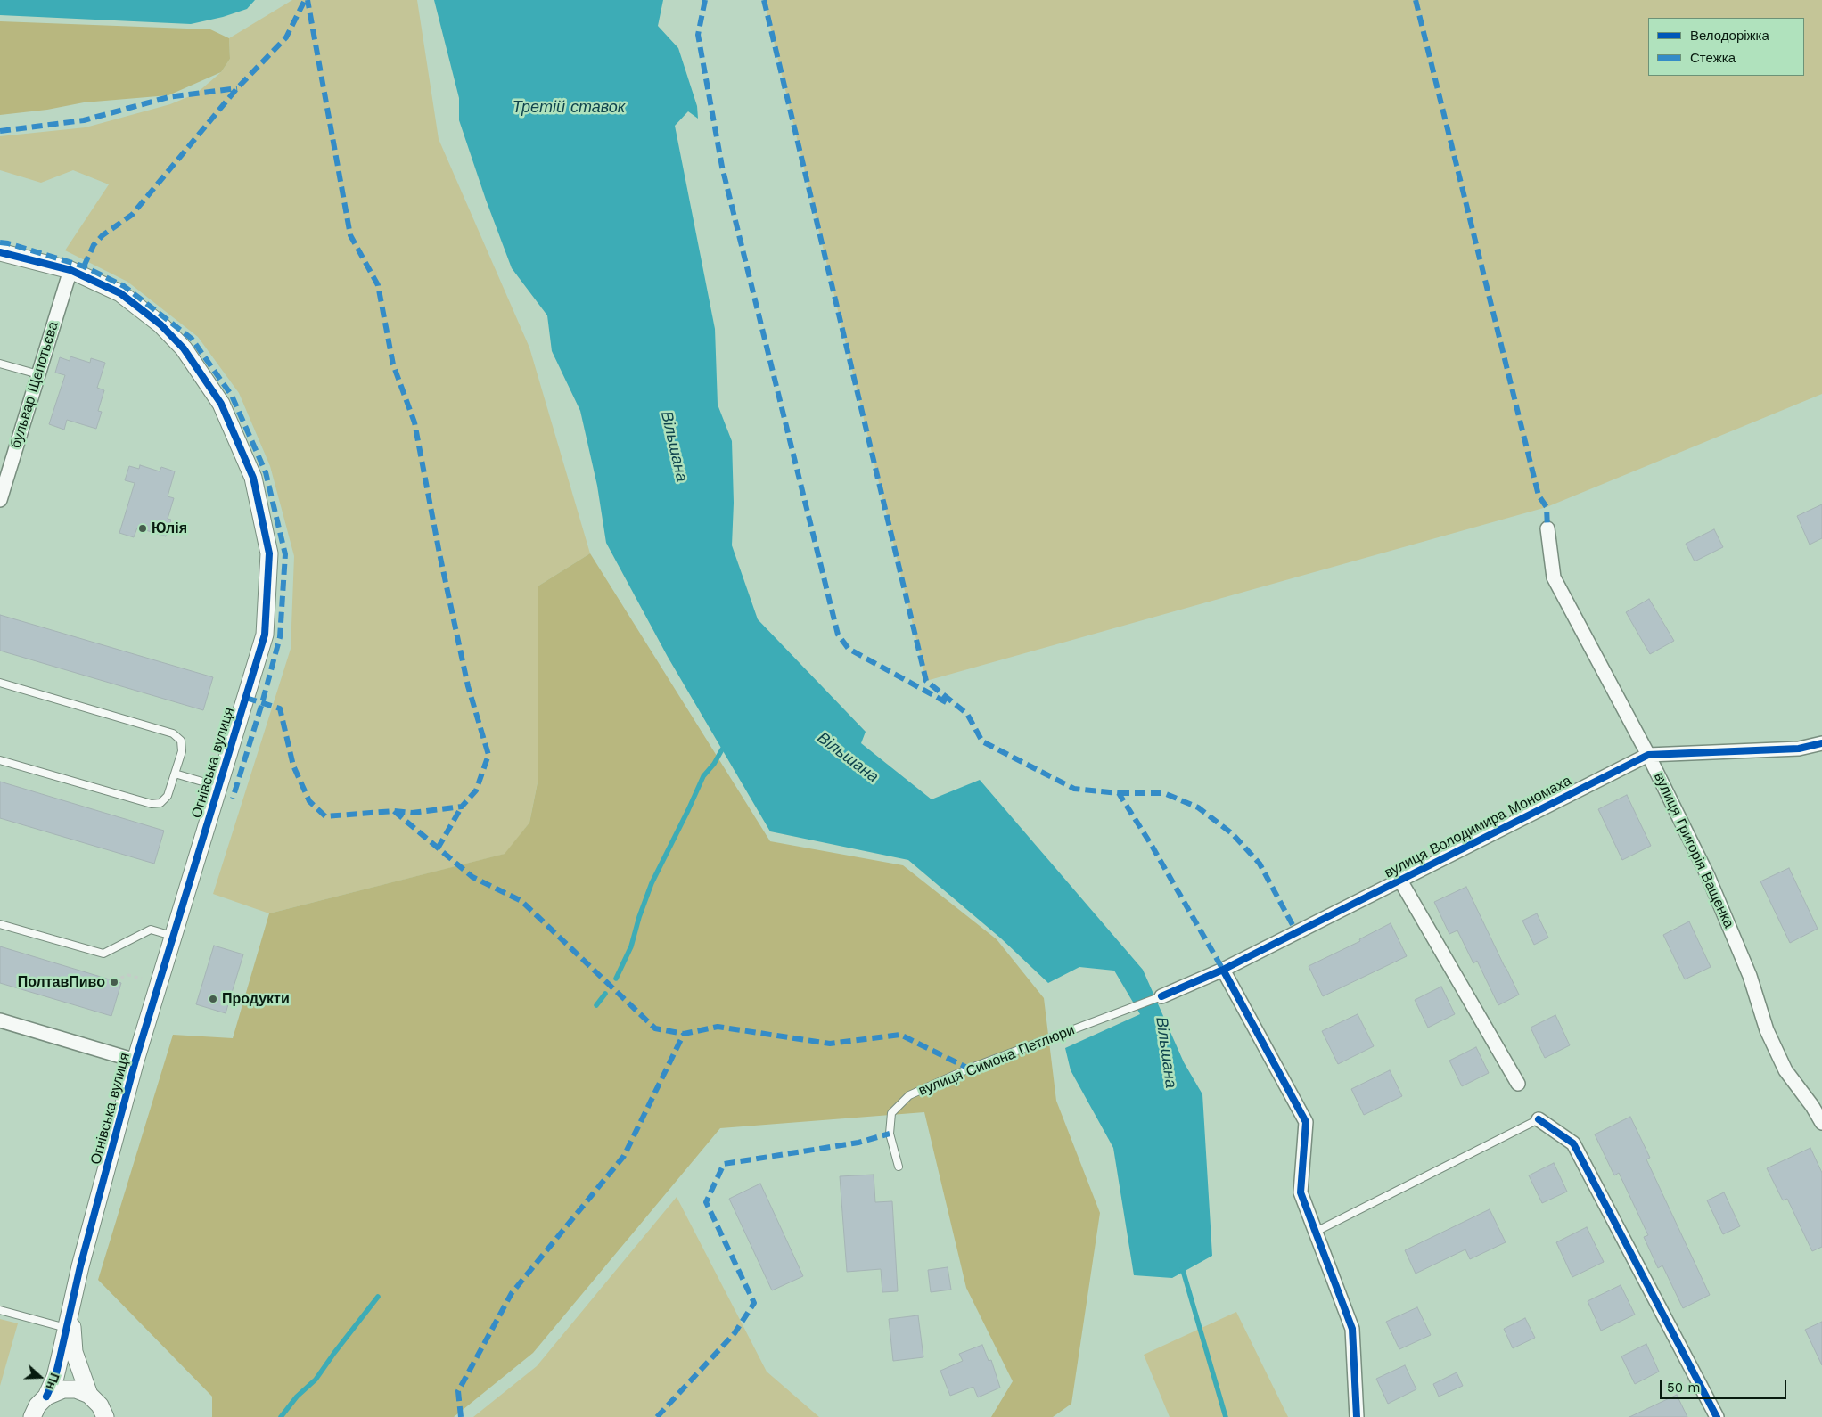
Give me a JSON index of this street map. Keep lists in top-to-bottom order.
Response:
{
  "streets": {
    "street": [
      "бульвар Щепотьєва",
      "Огнівська вулиця",
      "вулиця Володимира Мономаха",
      "вулиця Григорія Ващенка"
    ],
    "lane": ["вулиця Симона Петлюри"]
  },
  "crossings": [
    ["бульвар Щепотьєва", "Огнівська вулиця"],
    ["вулиця Володимира Мономаха", "вулиця Григорія Ващенка"],
    ["вулиця Володимира Мономаха", "вулиця Симона Петлюри"]
  ],
  "water": ["Третій ставок", "Вільшана"],
  "places": ["Юлія", "ПолтавПиво", "Продукти"],
  "legend": ["Велодоріжка", "Стежка"],
  "scale_bar": "50 m",
  "north": "right"
}
